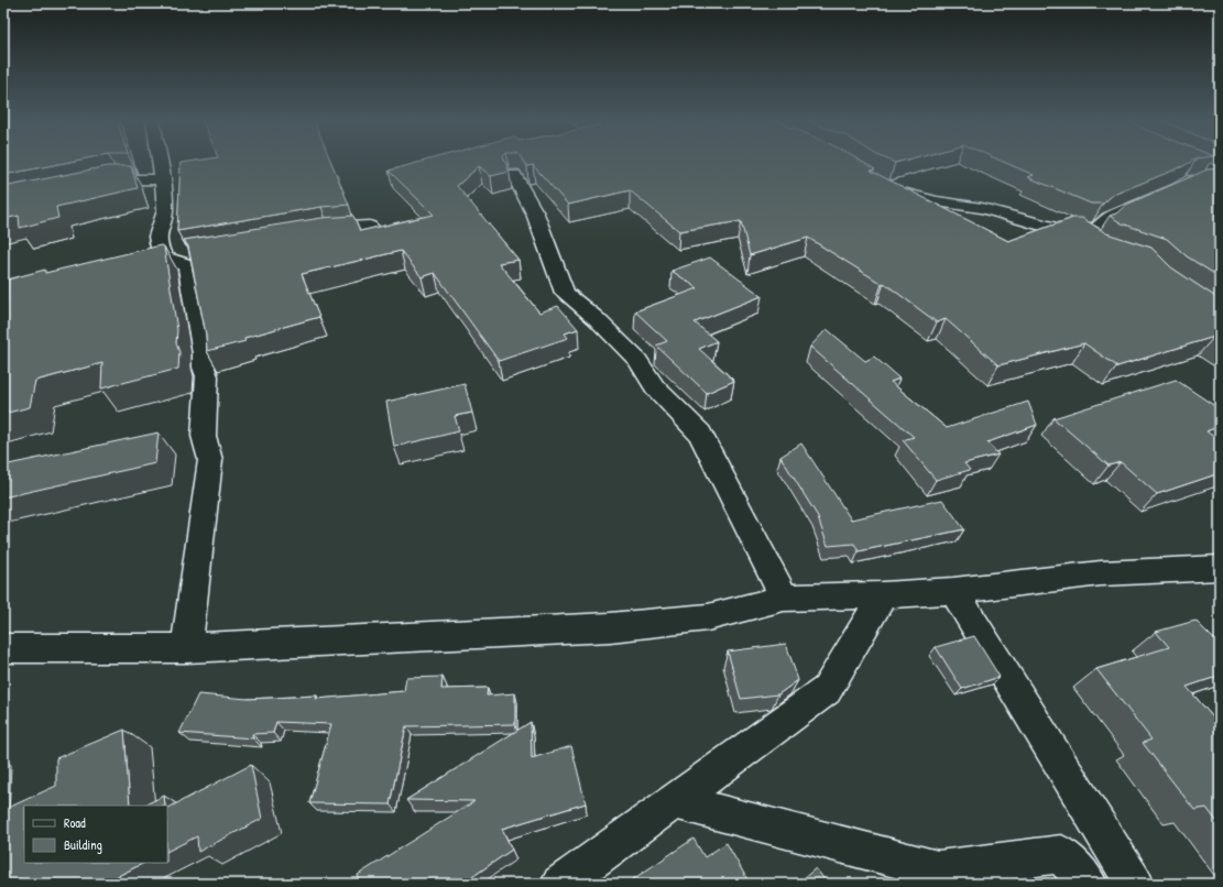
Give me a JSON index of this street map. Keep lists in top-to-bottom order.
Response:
{
  "legend": ["Road", "Building"]
}
